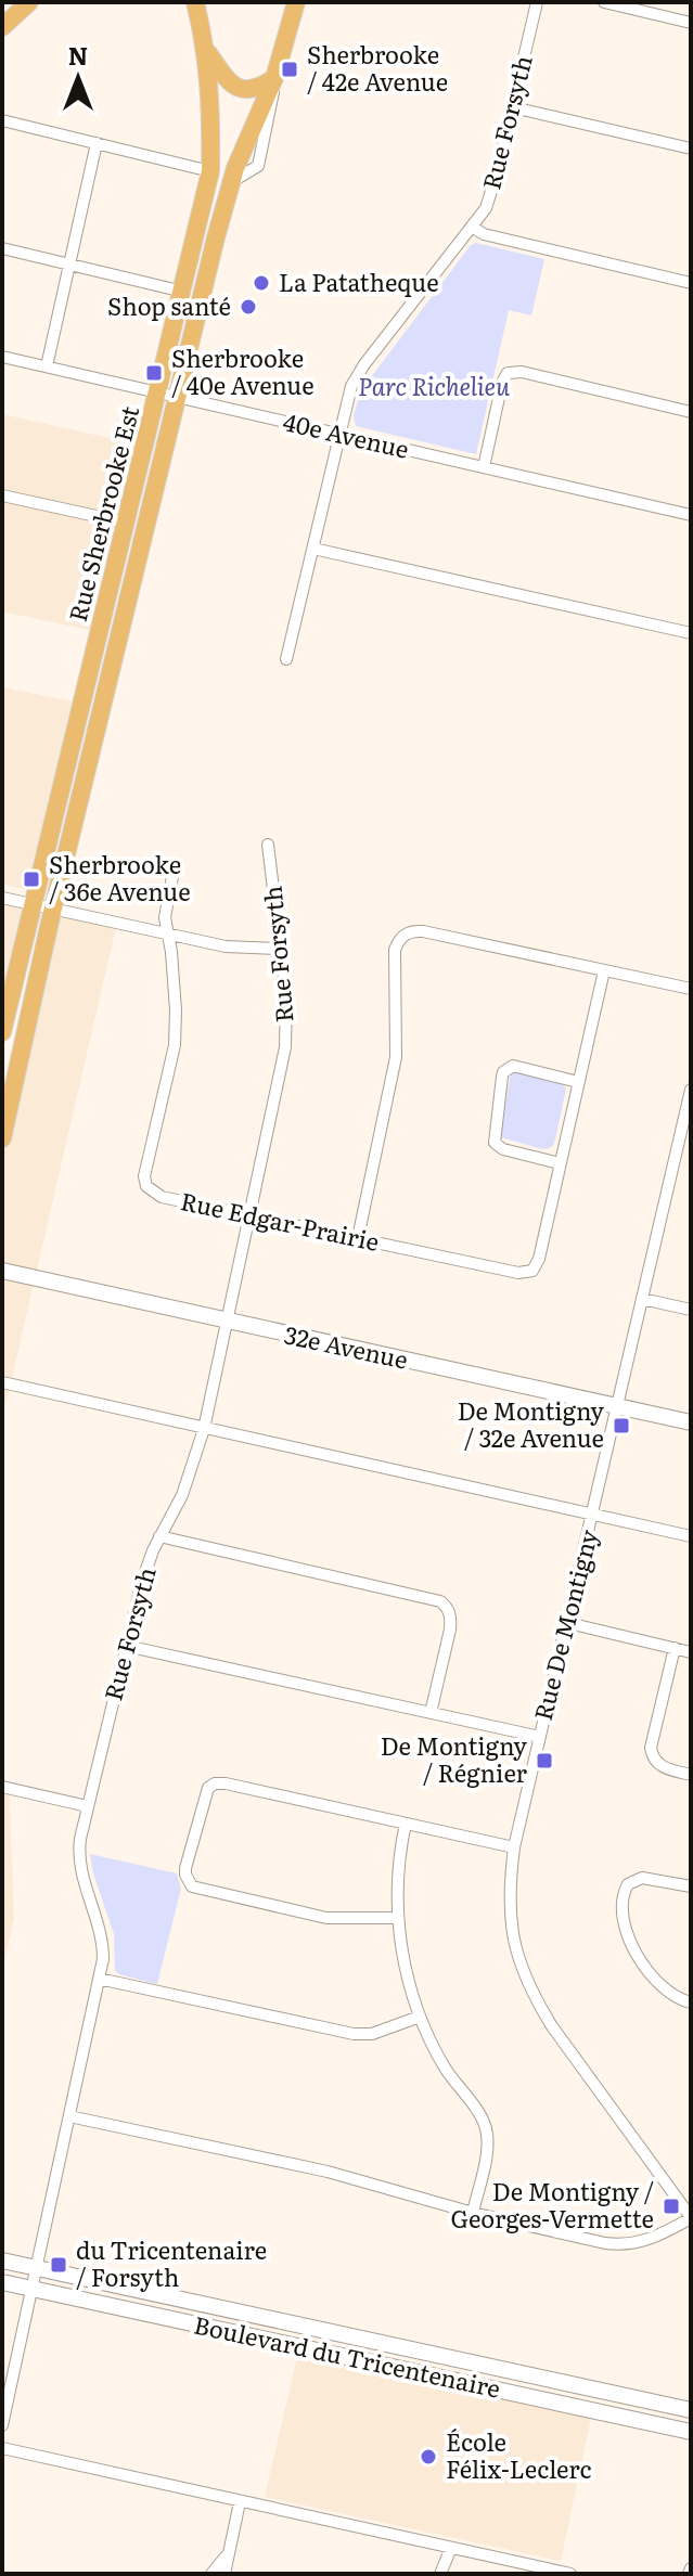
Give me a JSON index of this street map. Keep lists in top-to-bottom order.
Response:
{
  "streets": {
    "main road": ["Rue Sherbrooke Est"],
    "street": [
      "Rue Forsyth",
      "40e Avenue",
      "Rue Edgar-Prairie",
      "32e Avenue",
      "Rue De Montigny",
      "Boulevard du Tricentenaire"
    ]
  },
  "crossings": [
    ["Rue Forsyth", "40e Avenue"],
    ["Rue Forsyth", "Rue Edgar-Prairie"],
    ["Rue Forsyth", "32e Avenue"],
    ["Rue Forsyth", "Boulevard du Tricentenaire"],
    ["40e Avenue", "Rue Sherbrooke Est"],
    ["32e Avenue", "Rue De Montigny"]
  ],
  "parks": ["Parc Richelieu"],
  "places": {
    "transit": [
      "Sherbrooke / 42e Avenue",
      "Sherbrooke / 40e Avenue",
      "Sherbrooke / 36e Avenue",
      "De Montigny / 32e Avenue",
      "De Montigny / Régnier",
      "De Montigny / Georges-Vermette",
      "du Tricentenaire / Forsyth"
    ],
    "other": ["La Patatheque", "Shop santé", "École Félix-Leclerc"]
  },
  "north": "top"
}
